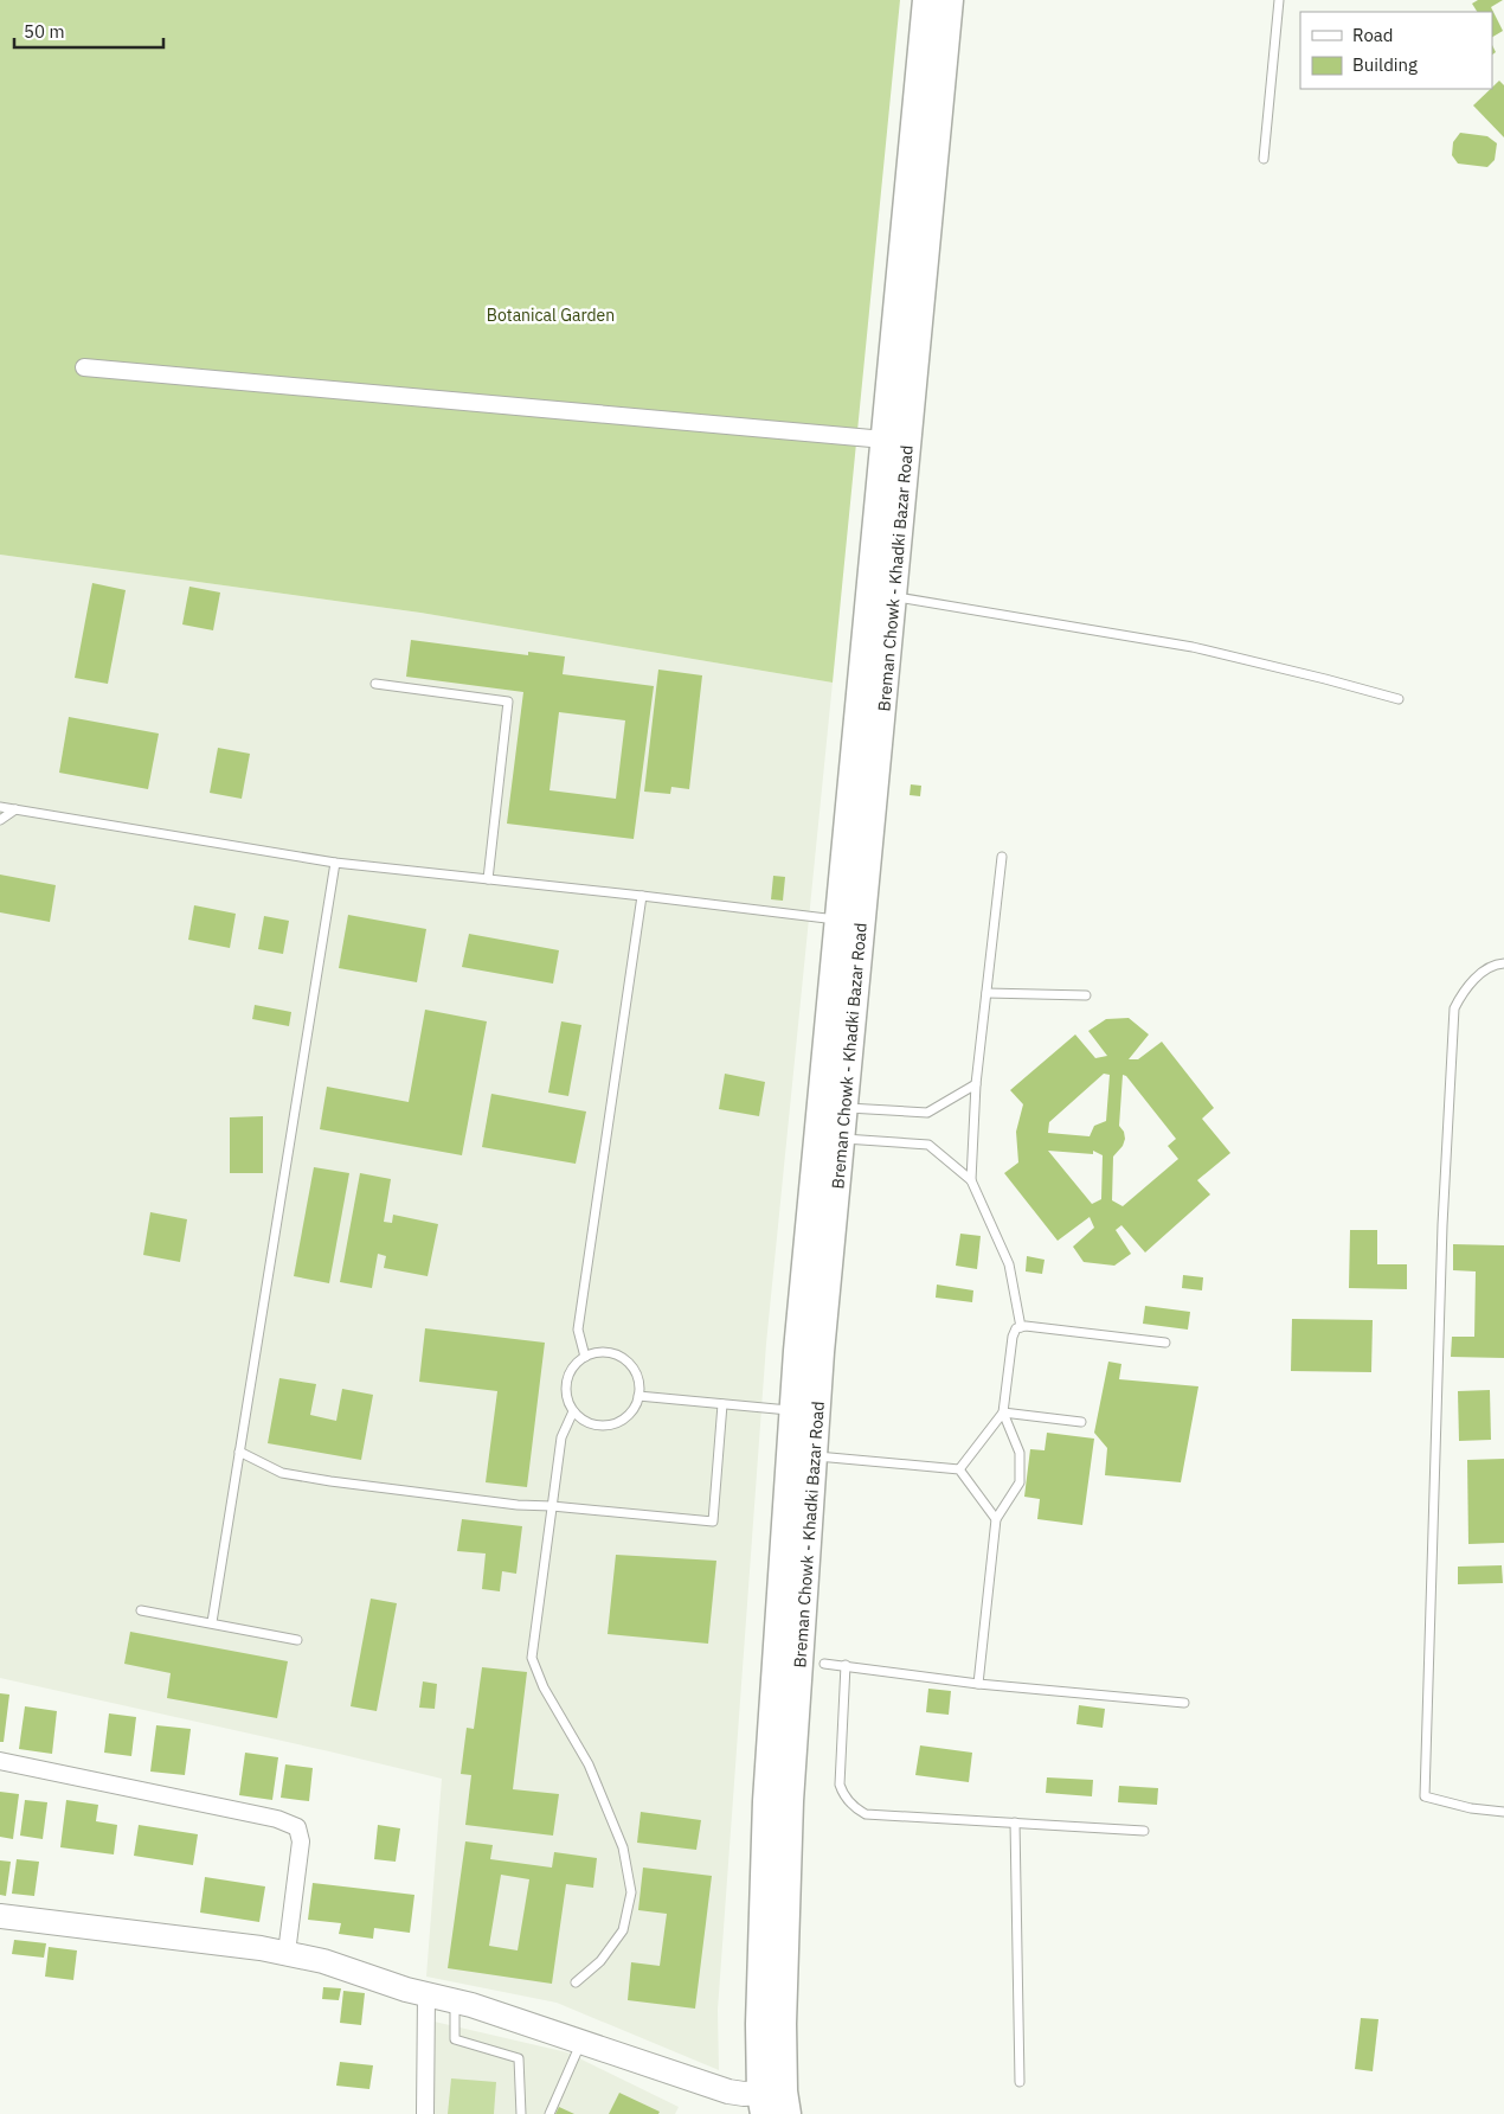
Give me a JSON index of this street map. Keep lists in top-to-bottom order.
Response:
{
  "streets": {
    "main road": ["Breman Chowk - Khadki Bazar Road"]
  },
  "parks": ["Botanical Garden"],
  "legend": ["Road", "Building"],
  "scale_bar": "50 m"
}
